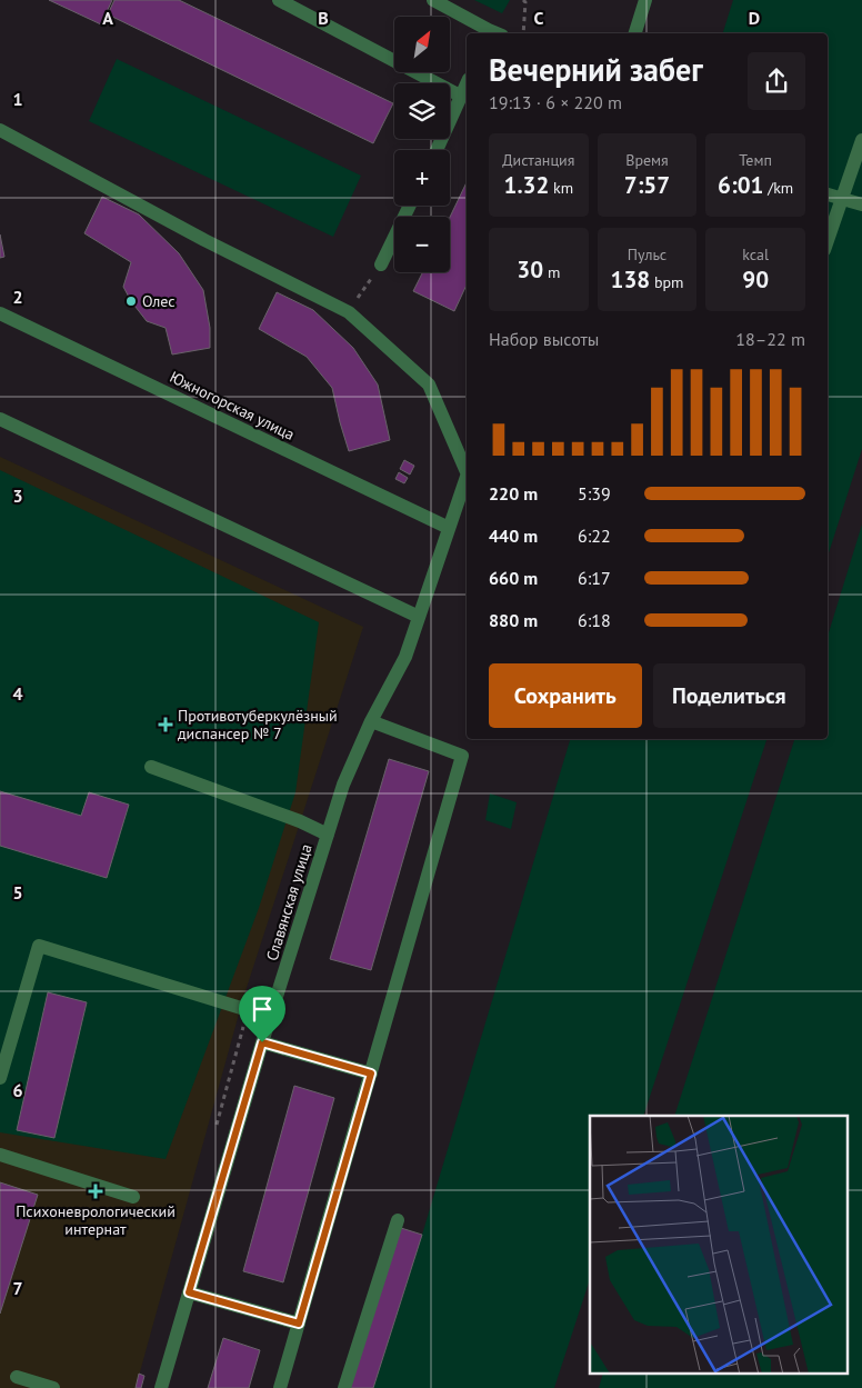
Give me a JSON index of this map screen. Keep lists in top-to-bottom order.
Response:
{
  "streets": {
    "street": ["Южногорская улица", "Славянская улица"]
  },
  "crossings": [
    ["Южногорская улица", "Славянская улица"]
  ],
  "places": {
    "other": ["Олес"],
    "health": ["Противотуберкулёзный диспансер № 7", "Психоневрологический интернат"]
  },
  "north": "top right",
  "page": {
    "map_buttons": ["+", "−"],
    "heading": ["Вечерний забег", "19:13 · 6 × 220 m"],
    "stats": [
      ["Дистанция", "1.32 km"],
      ["Время", "7:57"],
      ["Темп", "6:01 /km"],
      ["30 m"],
      ["Пульс", "138 bpm"],
      ["kcal", "90"]
    ],
    "chart": ["Набор высоты", "18–22 m"],
    "list": [
      {
        "name": "220 m",
        "note": "5:39"
      },
      {
        "name": "440 m",
        "note": "6:22"
      },
      {
        "name": "660 m",
        "note": "6:17"
      },
      {
        "name": "880 m",
        "note": "6:18"
      }
    ],
    "buttons": ["Сохранить", "Поделиться"]
  },
  "grid": {
    "columns": [
      "A",
      "B",
      "C",
      "D"
    ],
    "rows": [
      "1",
      "2",
      "3",
      "4",
      "5",
      "6",
      "7"
    ]
  }
}
